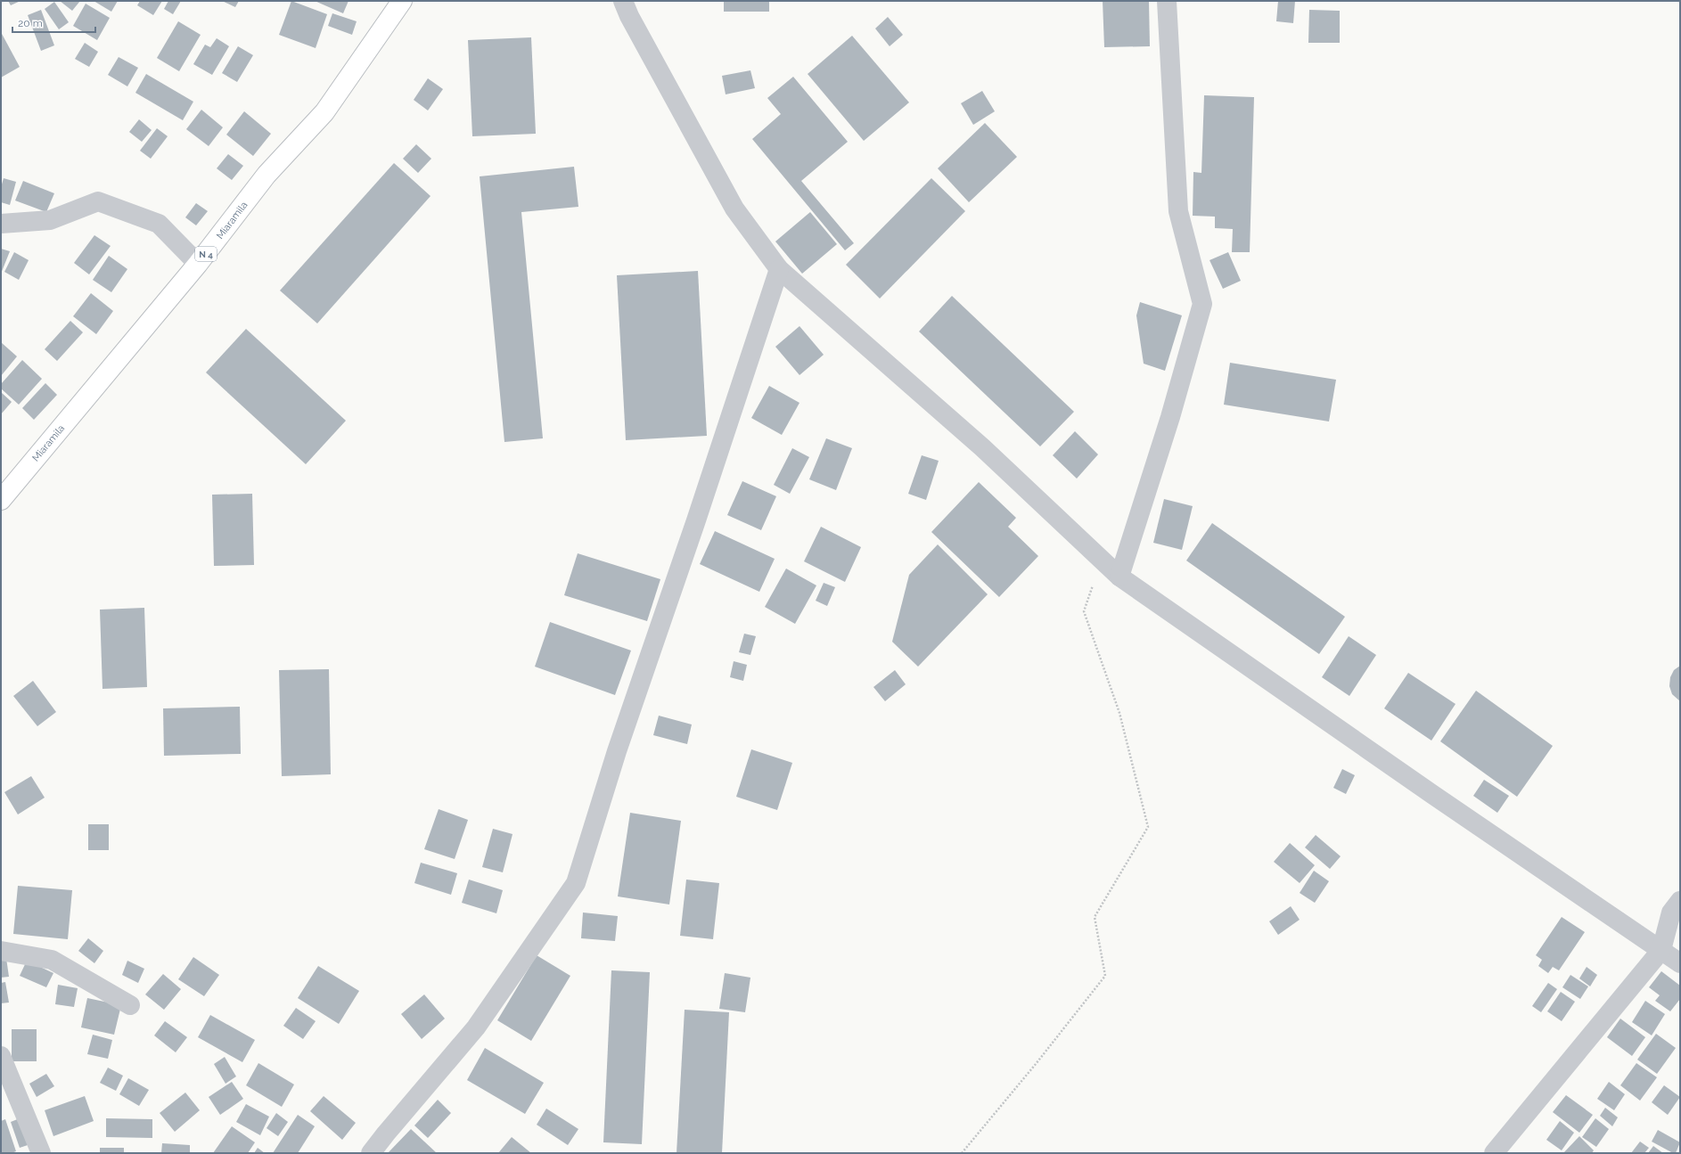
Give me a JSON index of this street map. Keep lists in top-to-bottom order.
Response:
{
  "streets": {
    "main road": ["Miaramila", "N 4"]
  },
  "scale_bar": "20 m"
}
